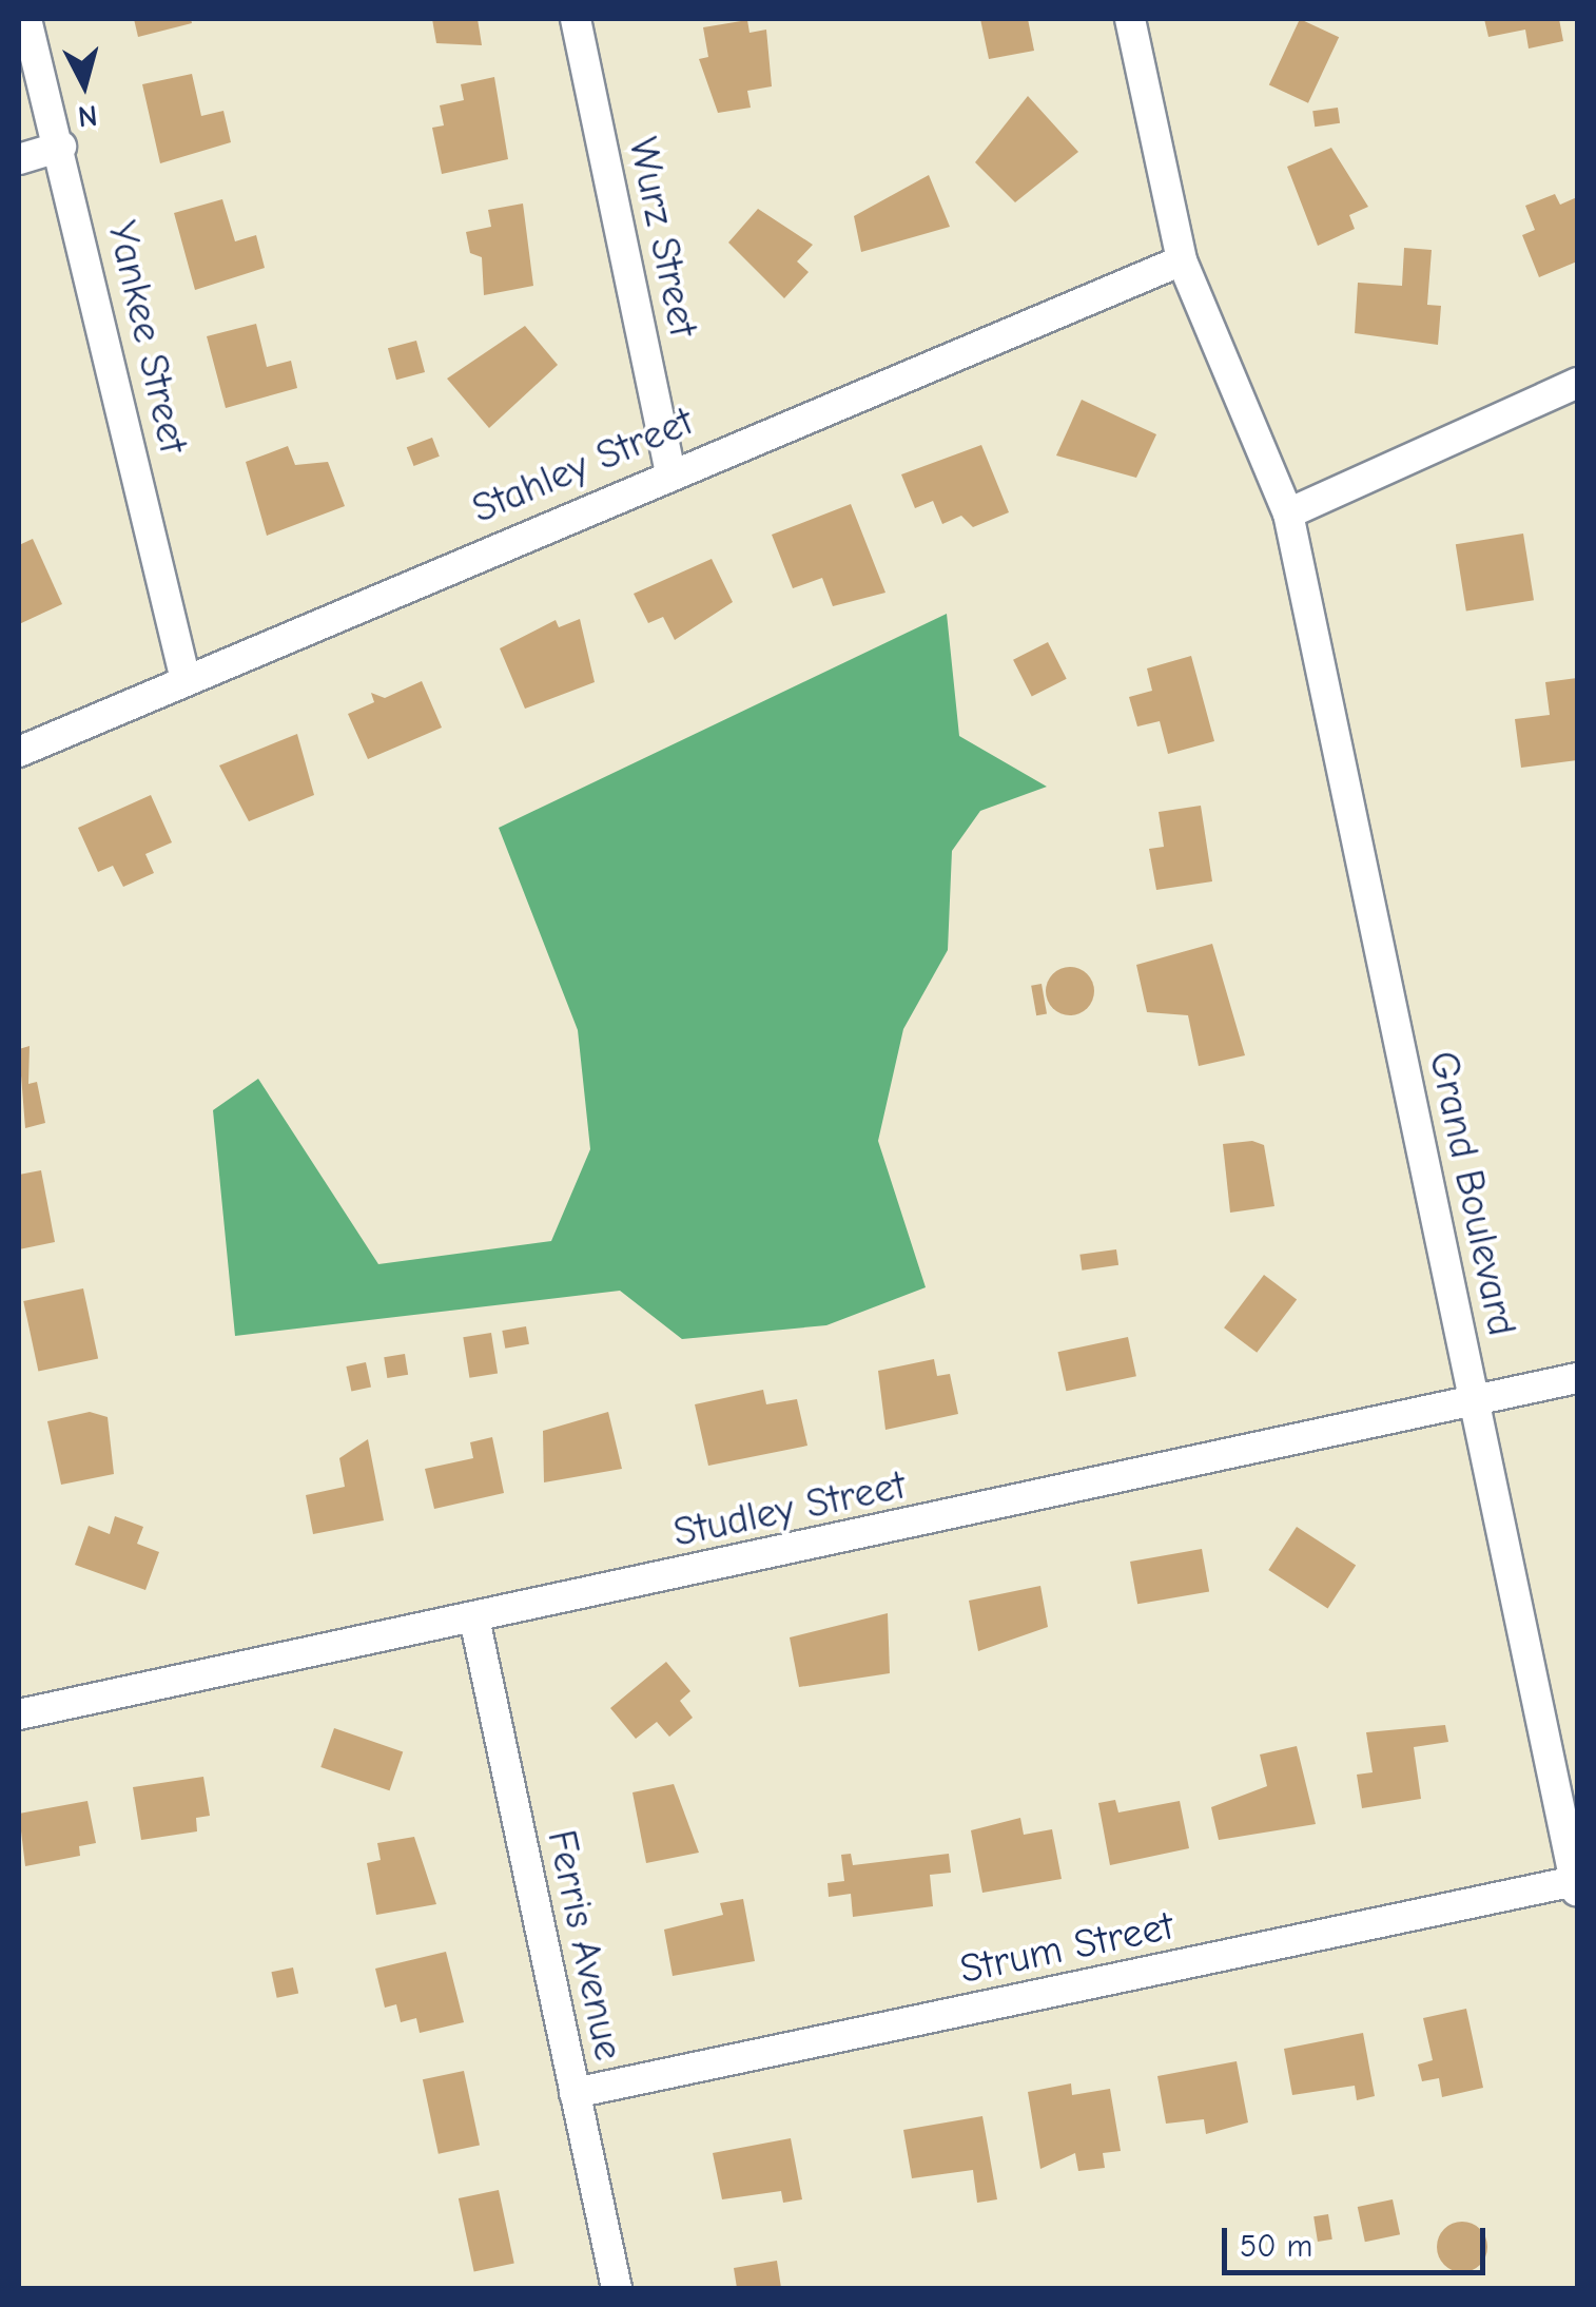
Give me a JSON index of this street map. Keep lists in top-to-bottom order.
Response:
{
  "streets": {
    "street": [
      "Wurz Street",
      "Yankee Street",
      "Stahley Street",
      "Grand Boulevard",
      "Studley Street",
      "Ferris Avenue",
      "Strum Street"
    ]
  },
  "crossings": [
    ["Wurz Street", "Stahley Street"],
    ["Yankee Street", "Stahley Street"],
    ["Stahley Street", "Grand Boulevard"],
    ["Grand Boulevard", "Studley Street"],
    ["Grand Boulevard", "Strum Street"],
    ["Studley Street", "Ferris Avenue"],
    ["Ferris Avenue", "Strum Street"]
  ],
  "scale_bar": "50 m",
  "north": "bottom"
}
